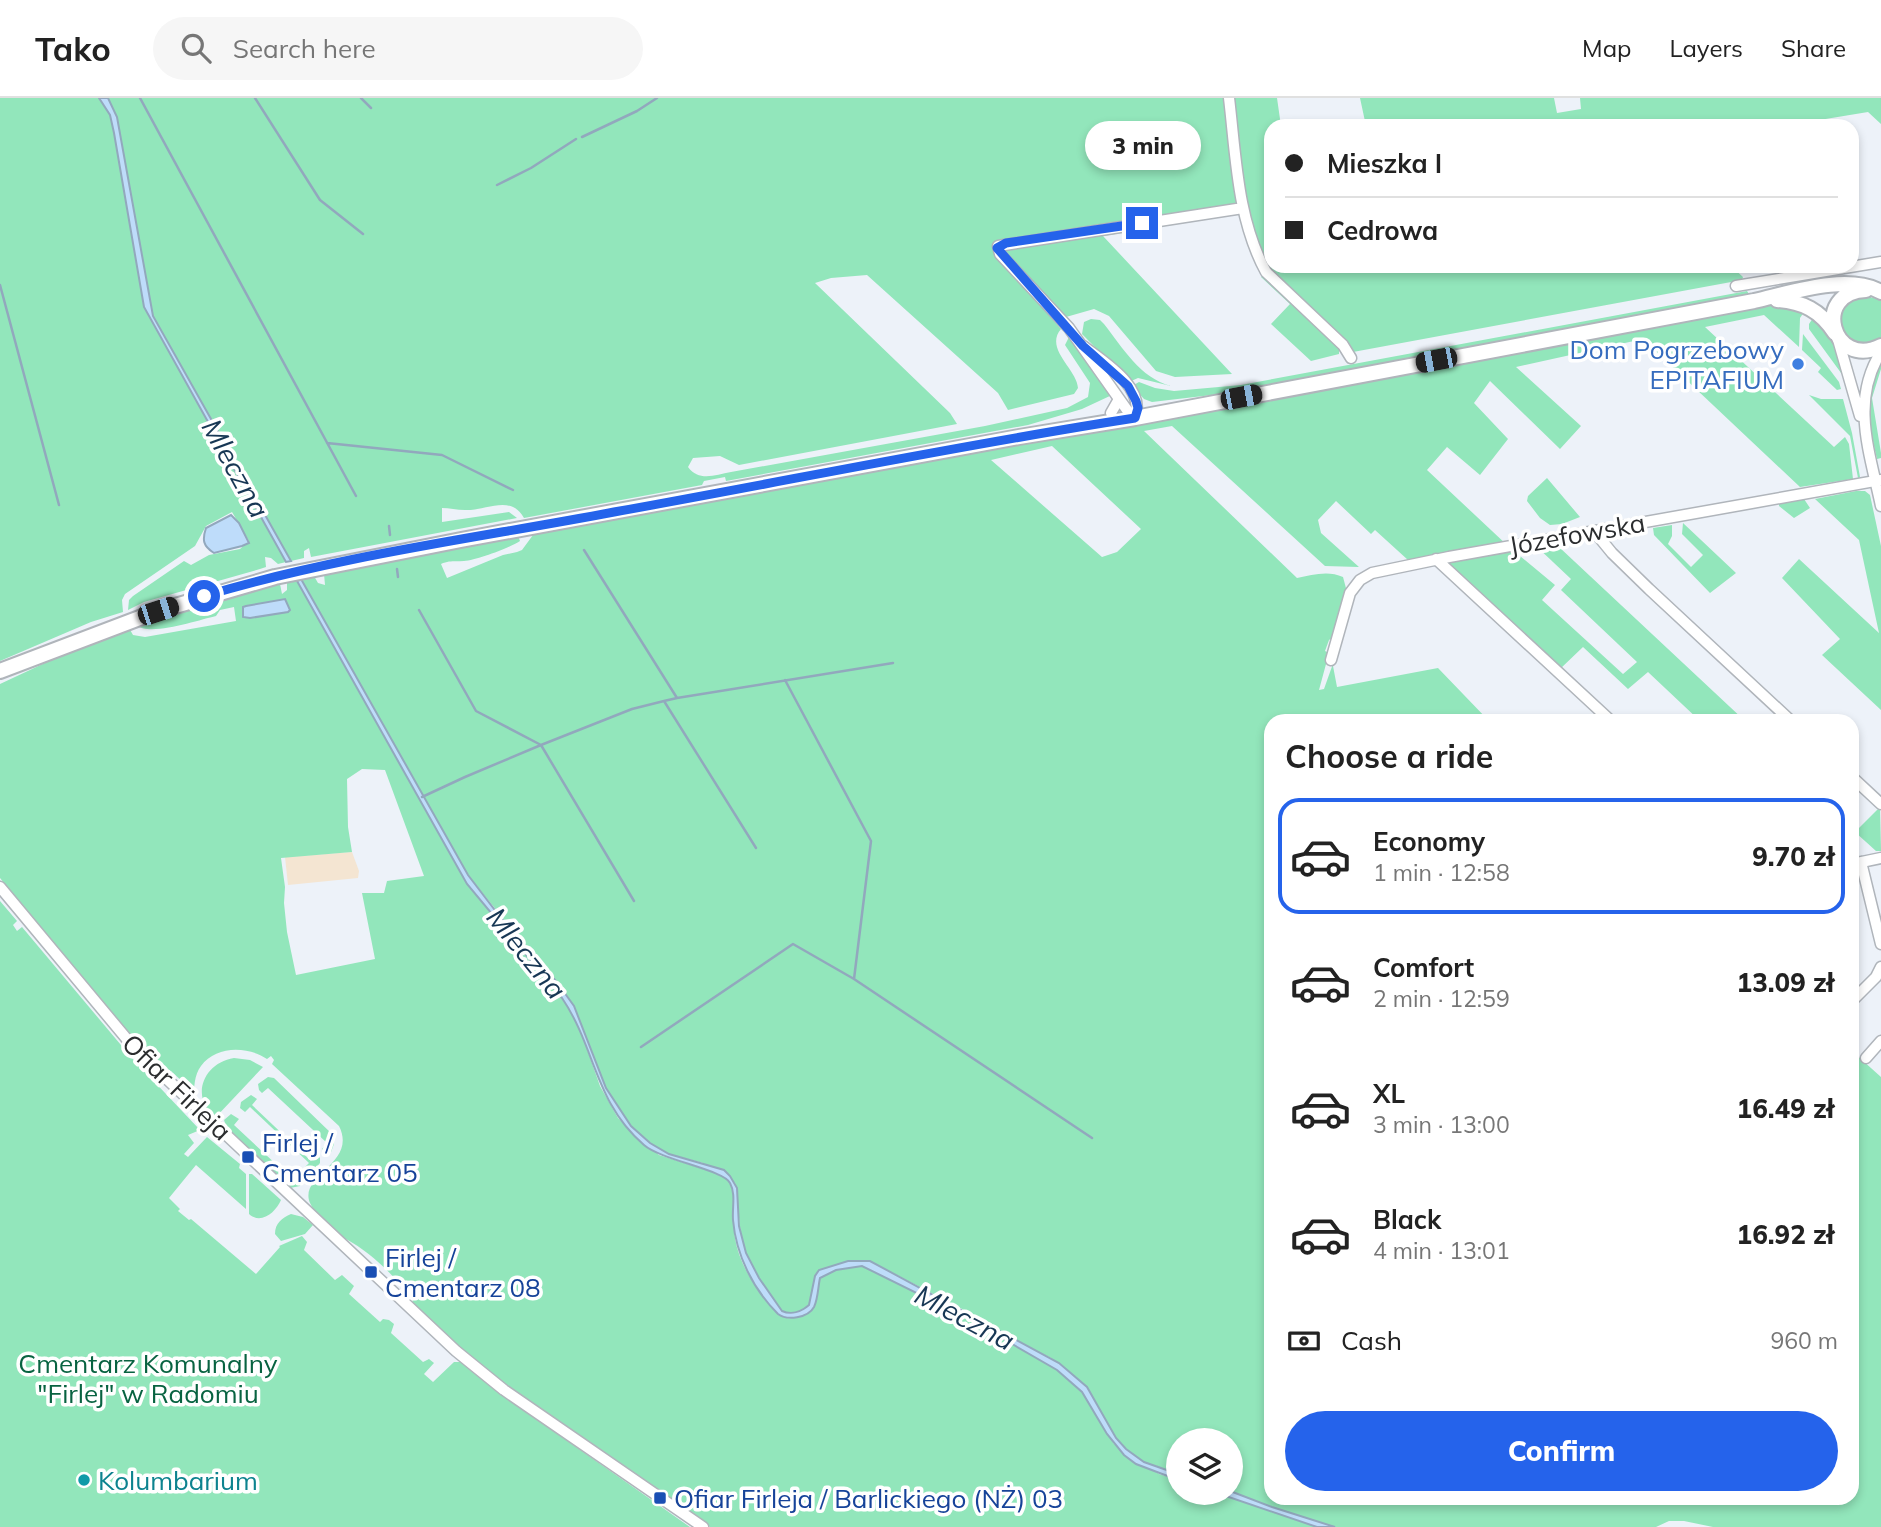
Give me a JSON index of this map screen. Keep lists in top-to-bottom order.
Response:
{
  "streets": {
    "street": ["Józefowska", "Ofiar Firleja"]
  },
  "water": ["Mleczna"],
  "parks": ["Cmentarz Komunalny \"Firlej\" w Radomiu"],
  "places": {
    "other": ["Dom Pogrzebowy EPITAFIUM", "Kolumbarium"],
    "transit": ["Firlej / Cmentarz 05", "Firlej / Cmentarz 08", "Ofiar Firleja / Barlickiego (NŻ) 03"]
  },
  "page": {
    "header": "Tako",
    "search": "Search here",
    "nav": ["Map", "Layers", "Share"],
    "banner": ["Mieszka I", "Cedrowa"],
    "bubble": "3 min",
    "heading": "Choose a ride",
    "list": [
      {
        "name": "Economy",
        "note": "1 min · 12:58",
        "value": "9.70 zł"
      },
      {
        "name": "Comfort",
        "note": "2 min · 12:59",
        "value": "13.09 zł"
      },
      {
        "name": "XL",
        "note": "3 min · 13:00",
        "value": "16.49 zł"
      },
      {
        "name": "Black",
        "note": "4 min · 13:01",
        "value": "16.92 zł"
      }
    ],
    "pay": ["Cash", "960 m"],
    "buttons": "Confirm"
  }
}
